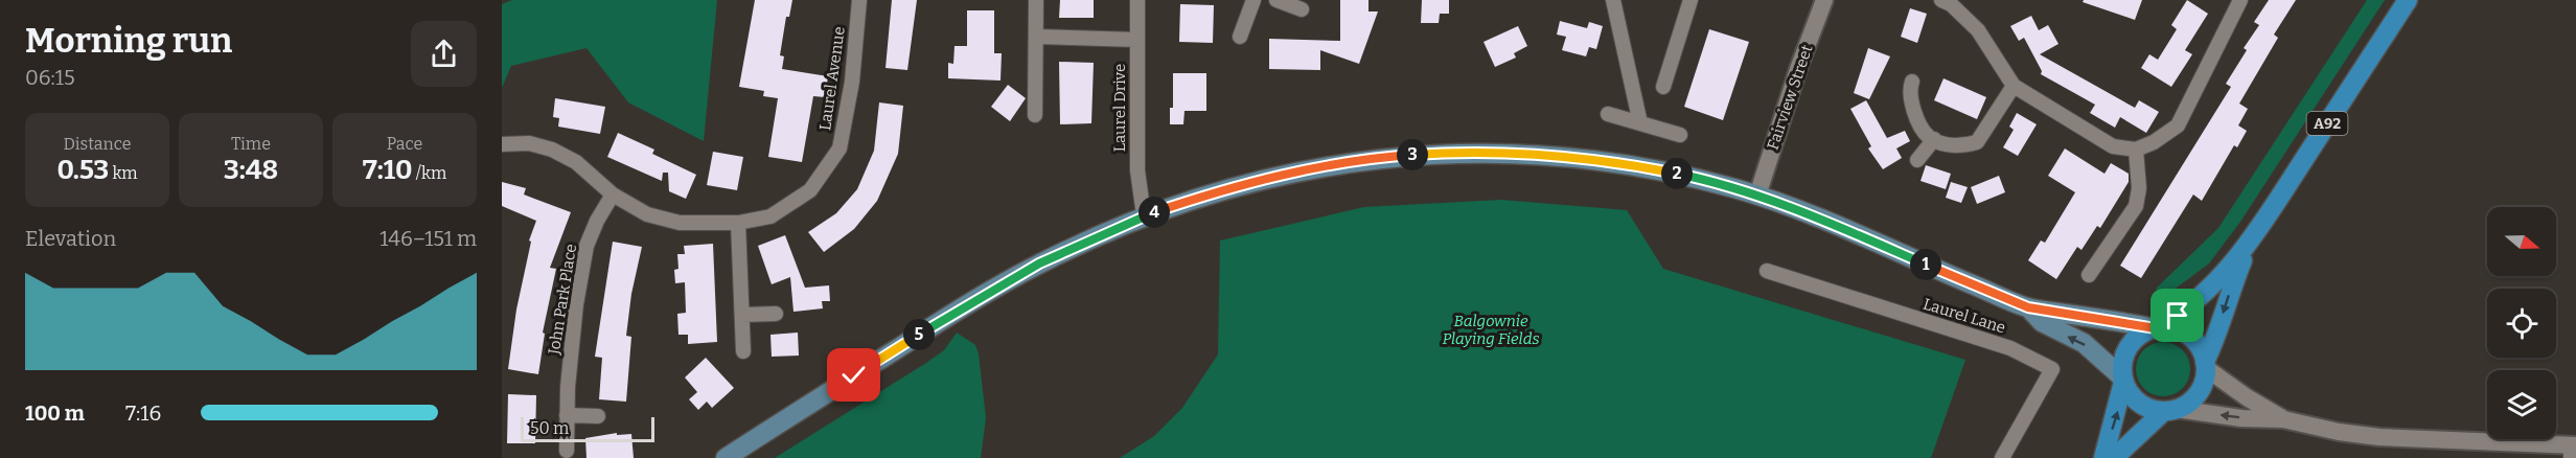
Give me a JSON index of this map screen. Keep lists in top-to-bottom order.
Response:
{
  "streets": {
    "main road": ["A92"],
    "street": [
      "Laurel Avenue",
      "Fairview Street",
      "Laurel Drive",
      "John Park Place",
      "Laurel Lane"
    ]
  },
  "crossings": [
    ["Laurel Avenue", "John Park Place"]
  ],
  "parks": ["Balgownie Playing Fields"],
  "scale_bar": "50 m",
  "north": "right",
  "page": {
    "heading": ["Morning run", "06:15"],
    "stats": [
      ["Distance", "0.53 km"],
      ["Time", "3:48"],
      ["Pace", "7:10 /km"]
    ],
    "pins": [
      "3",
      "2",
      "4",
      "1",
      "5"
    ],
    "chart": ["Elevation", "146–151 m"],
    "list": [
      {
        "name": "100 m",
        "note": "7:16"
      }
    ],
    "scale": "50 m"
  }
}
